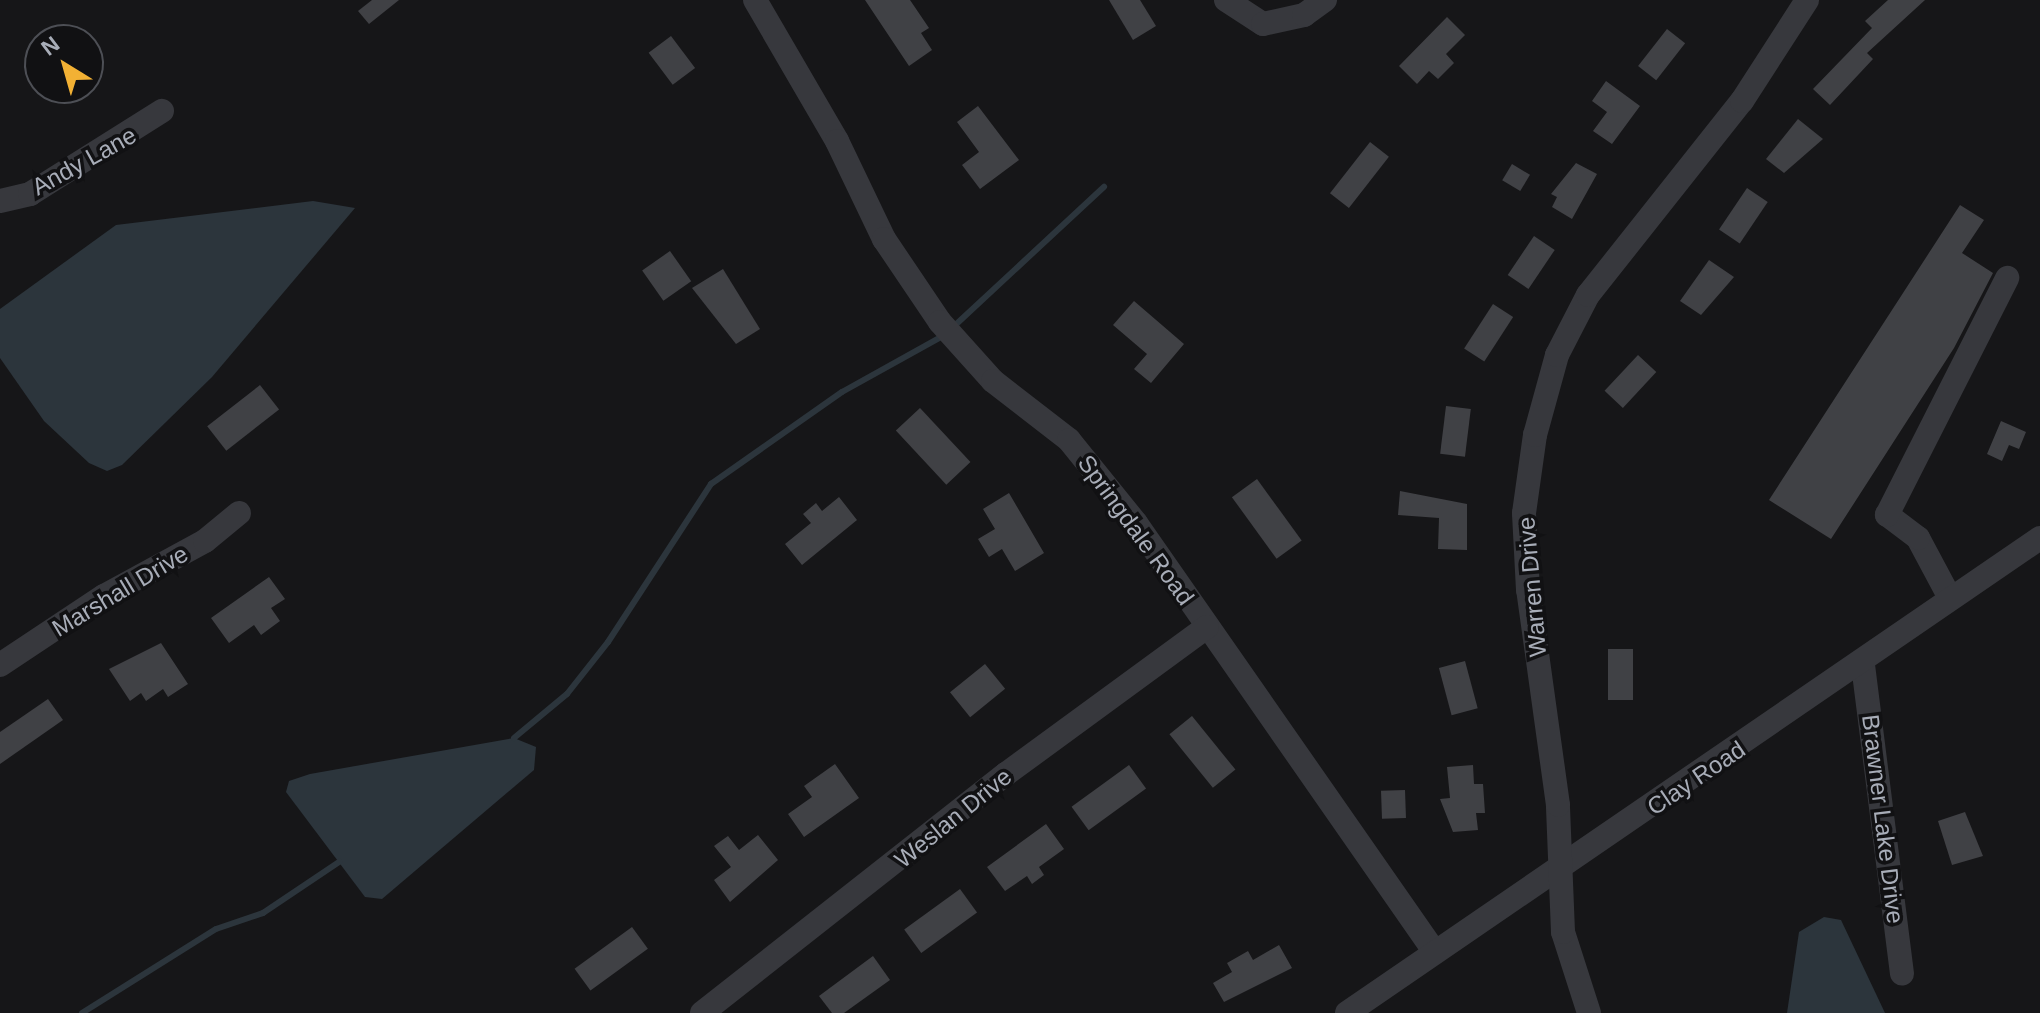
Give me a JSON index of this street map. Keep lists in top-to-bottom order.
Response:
{
  "streets": {
    "street": [
      "Andy Lane",
      "Springdale Road",
      "Warren Drive",
      "Marshall Drive",
      "Clay Road",
      "Weslan Drive",
      "Brawner Lake Drive"
    ]
  },
  "crossings": [
    ["Springdale Road", "Clay Road"],
    ["Springdale Road", "Weslan Drive"],
    ["Warren Drive", "Clay Road"],
    ["Clay Road", "Brawner Lake Drive"]
  ],
  "north": "top left"
}
